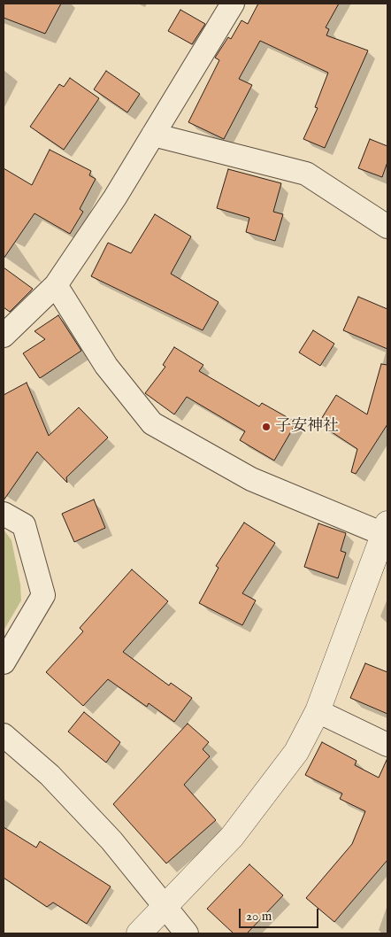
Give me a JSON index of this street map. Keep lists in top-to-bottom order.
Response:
{
  "places": ["子安神社"],
  "scale_bar": "20 m"
}
